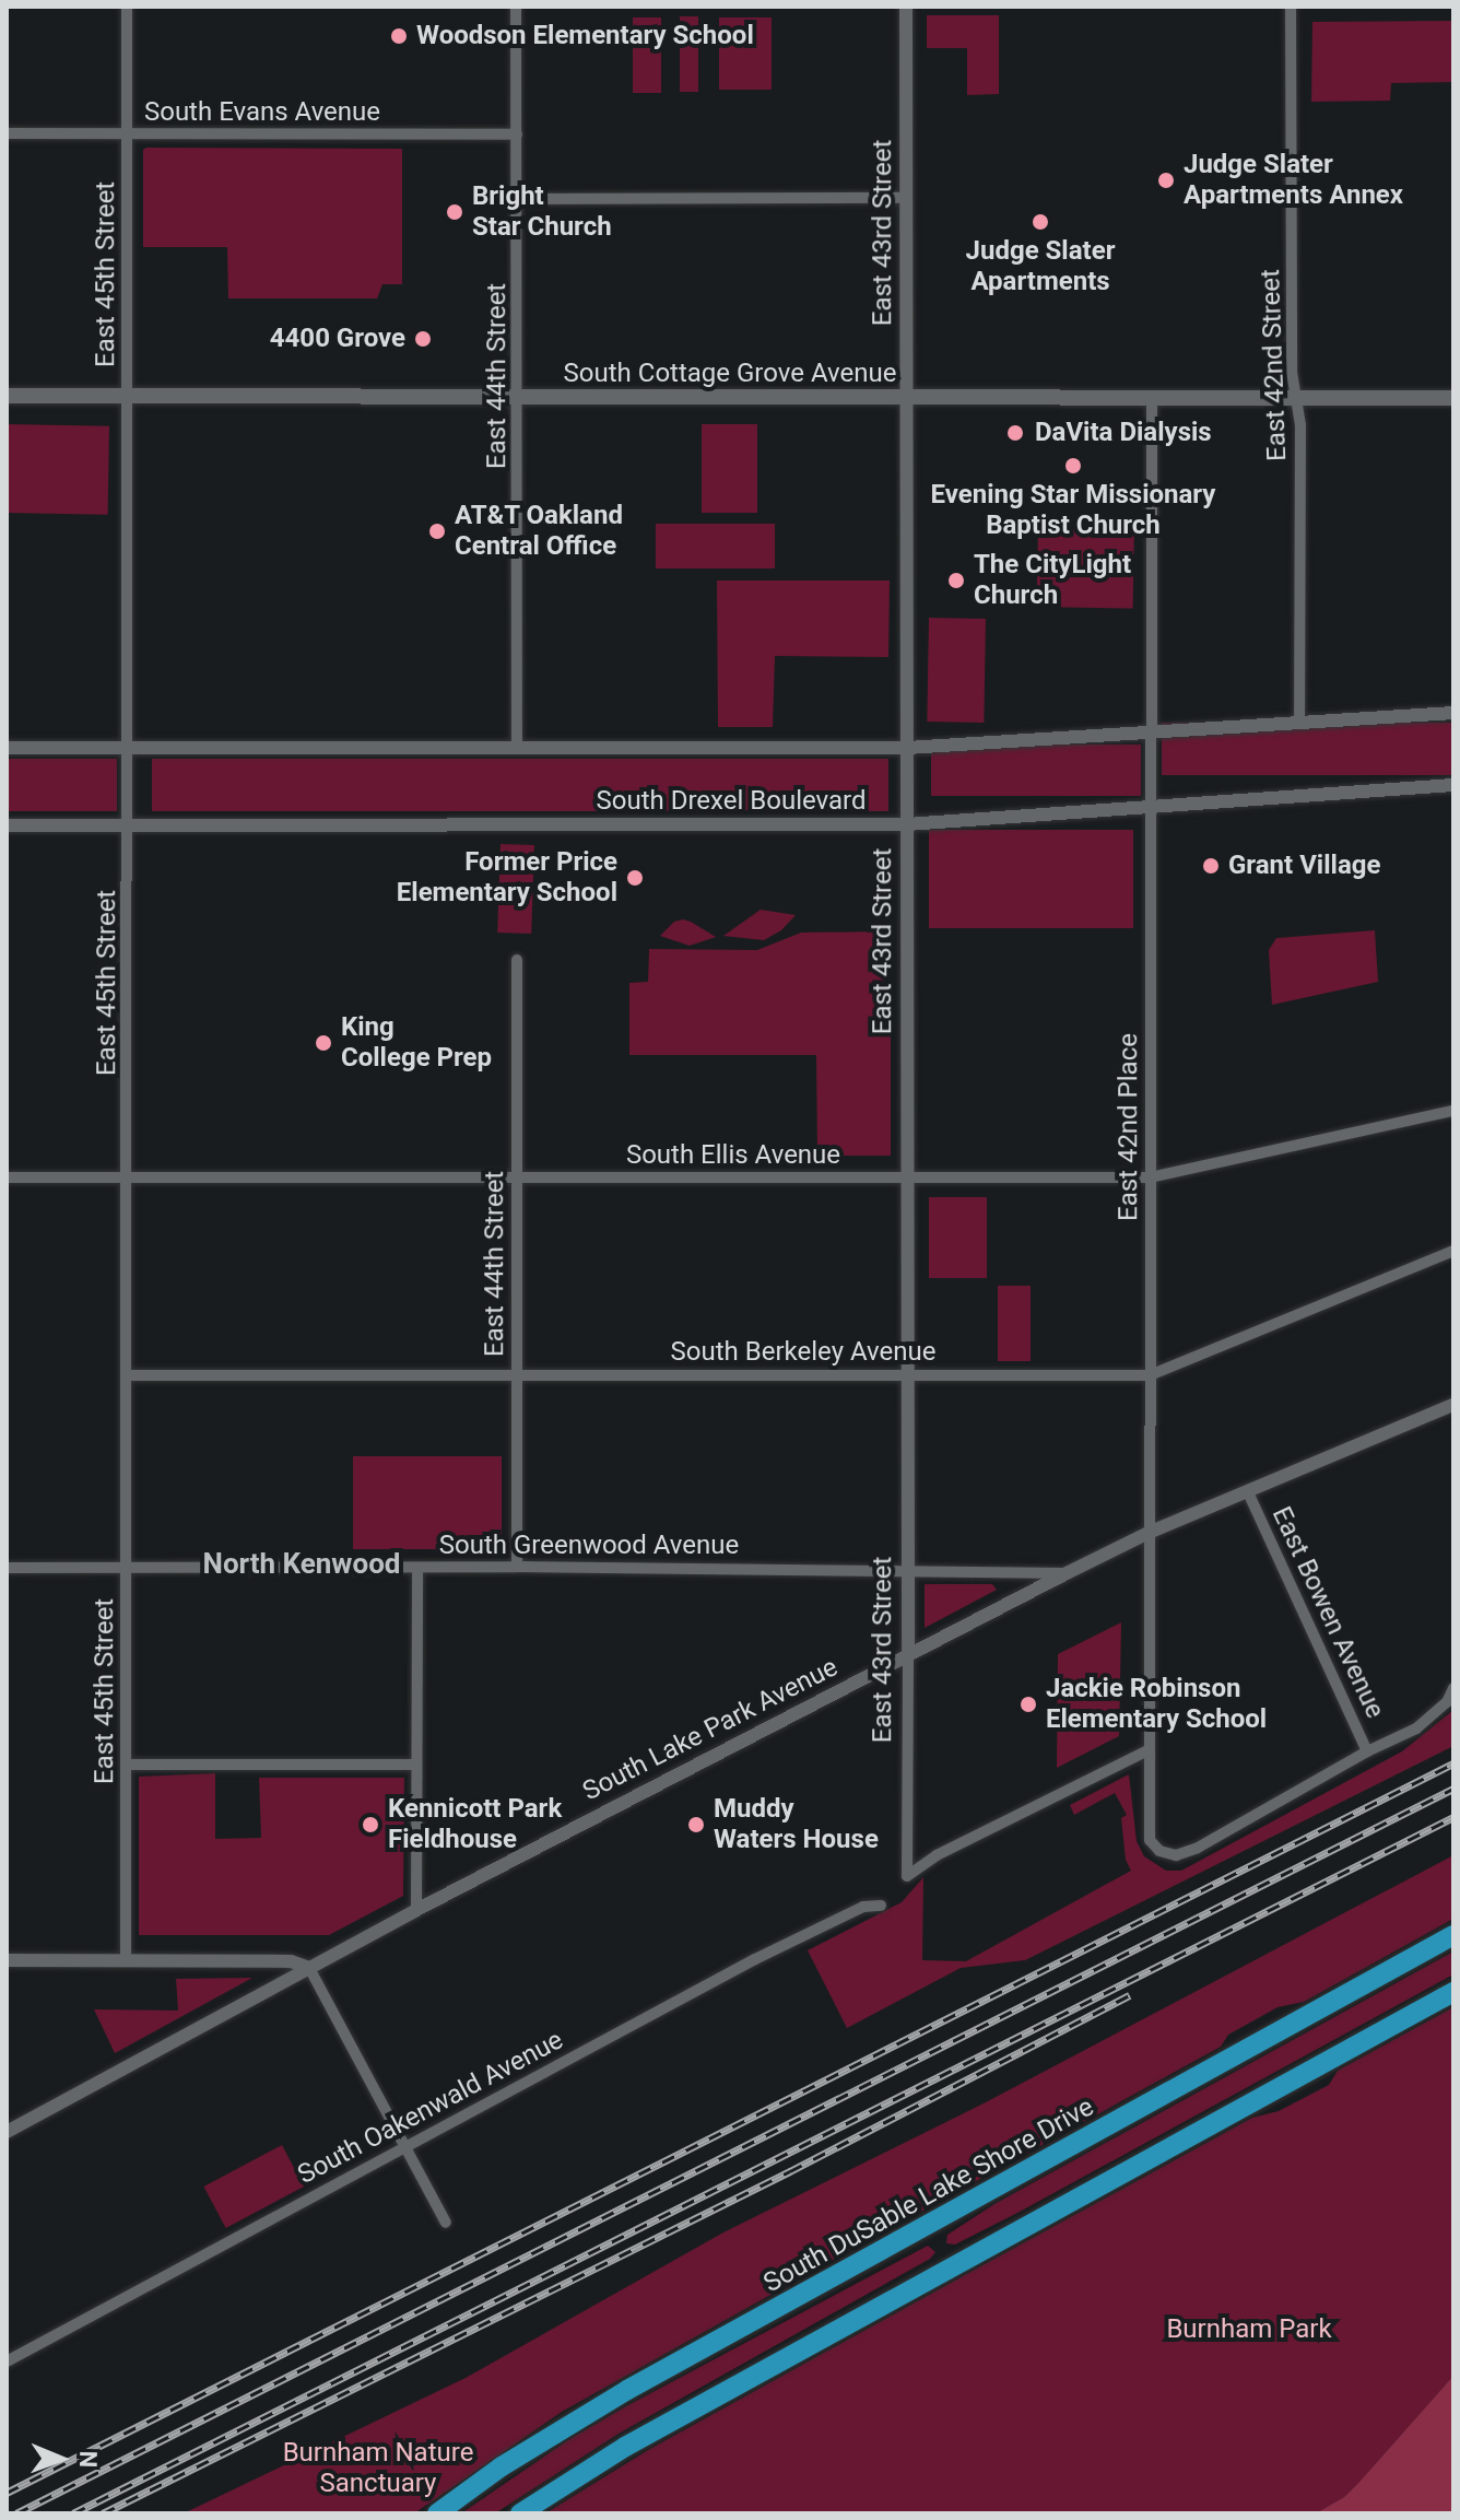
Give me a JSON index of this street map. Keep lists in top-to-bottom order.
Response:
{
  "streets": {
    "highway": ["South DuSable Lake Shore Drive"],
    "main road": ["South Cottage Grove Avenue"],
    "street": [
      "South Evans Avenue",
      "East 43rd Street",
      "East 45th Street",
      "East 42nd Street",
      "East 44th Street",
      "South Drexel Boulevard",
      "East 42nd Place",
      "South Ellis Avenue",
      "South Berkeley Avenue",
      "South Greenwood Avenue",
      "East Bowen Avenue",
      "South Lake Park Avenue",
      "South Oakenwald Avenue"
    ]
  },
  "crossings": [
    ["South Evans Avenue", "East 45th Street"],
    ["South Evans Avenue", "East 44th Street"],
    ["East 43rd Street", "South Cottage Grove Avenue"],
    ["East 43rd Street", "South Drexel Boulevard"],
    ["East 43rd Street", "East 42nd Place"],
    ["East 43rd Street", "South Ellis Avenue"],
    ["East 43rd Street", "South Berkeley Avenue"],
    ["East 43rd Street", "South Greenwood Avenue"],
    ["East 43rd Street", "South Lake Park Avenue"],
    ["East 45th Street", "South Cottage Grove Avenue"],
    ["East 45th Street", "South Drexel Boulevard"],
    ["East 45th Street", "South Ellis Avenue"],
    ["East 45th Street", "South Berkeley Avenue"],
    ["East 45th Street", "South Greenwood Avenue"],
    ["East 42nd Street", "South Cottage Grove Avenue"],
    ["East 42nd Street", "South Drexel Boulevard"],
    ["South Cottage Grove Avenue", "East 44th Street"],
    ["South Cottage Grove Avenue", "East 42nd Place"],
    ["East 44th Street", "South Drexel Boulevard"],
    ["East 44th Street", "South Ellis Avenue"],
    ["East 44th Street", "South Berkeley Avenue"],
    ["East 44th Street", "South Greenwood Avenue"],
    ["South Drexel Boulevard", "East 42nd Place"],
    ["East 42nd Place", "South Ellis Avenue"],
    ["East 42nd Place", "South Berkeley Avenue"],
    ["East 42nd Place", "East Bowen Avenue"],
    ["East 42nd Place", "South Lake Park Avenue"],
    ["South Greenwood Avenue", "South Lake Park Avenue"],
    ["East Bowen Avenue", "South Lake Park Avenue"]
  ],
  "districts": ["North Kenwood"],
  "parks": ["Burnham Park", "Burnham Nature Sanctuary"],
  "places": [
    "Woodson Elementary School",
    "Judge Slater Apartments Annex",
    "Bright Star Church",
    "Judge Slater Apartments",
    "4400 Grove",
    "DaVita Dialysis",
    "Evening Star Missionary Baptist Church",
    "AT&T Oakland Central Office",
    "The CityLight Church",
    "Grant Village",
    "Former Price Elementary School",
    "King College Prep",
    "Jackie Robinson Elementary School",
    "Kennicott Park Fieldhouse",
    "Muddy Waters House"
  ],
  "north": "right"
}
